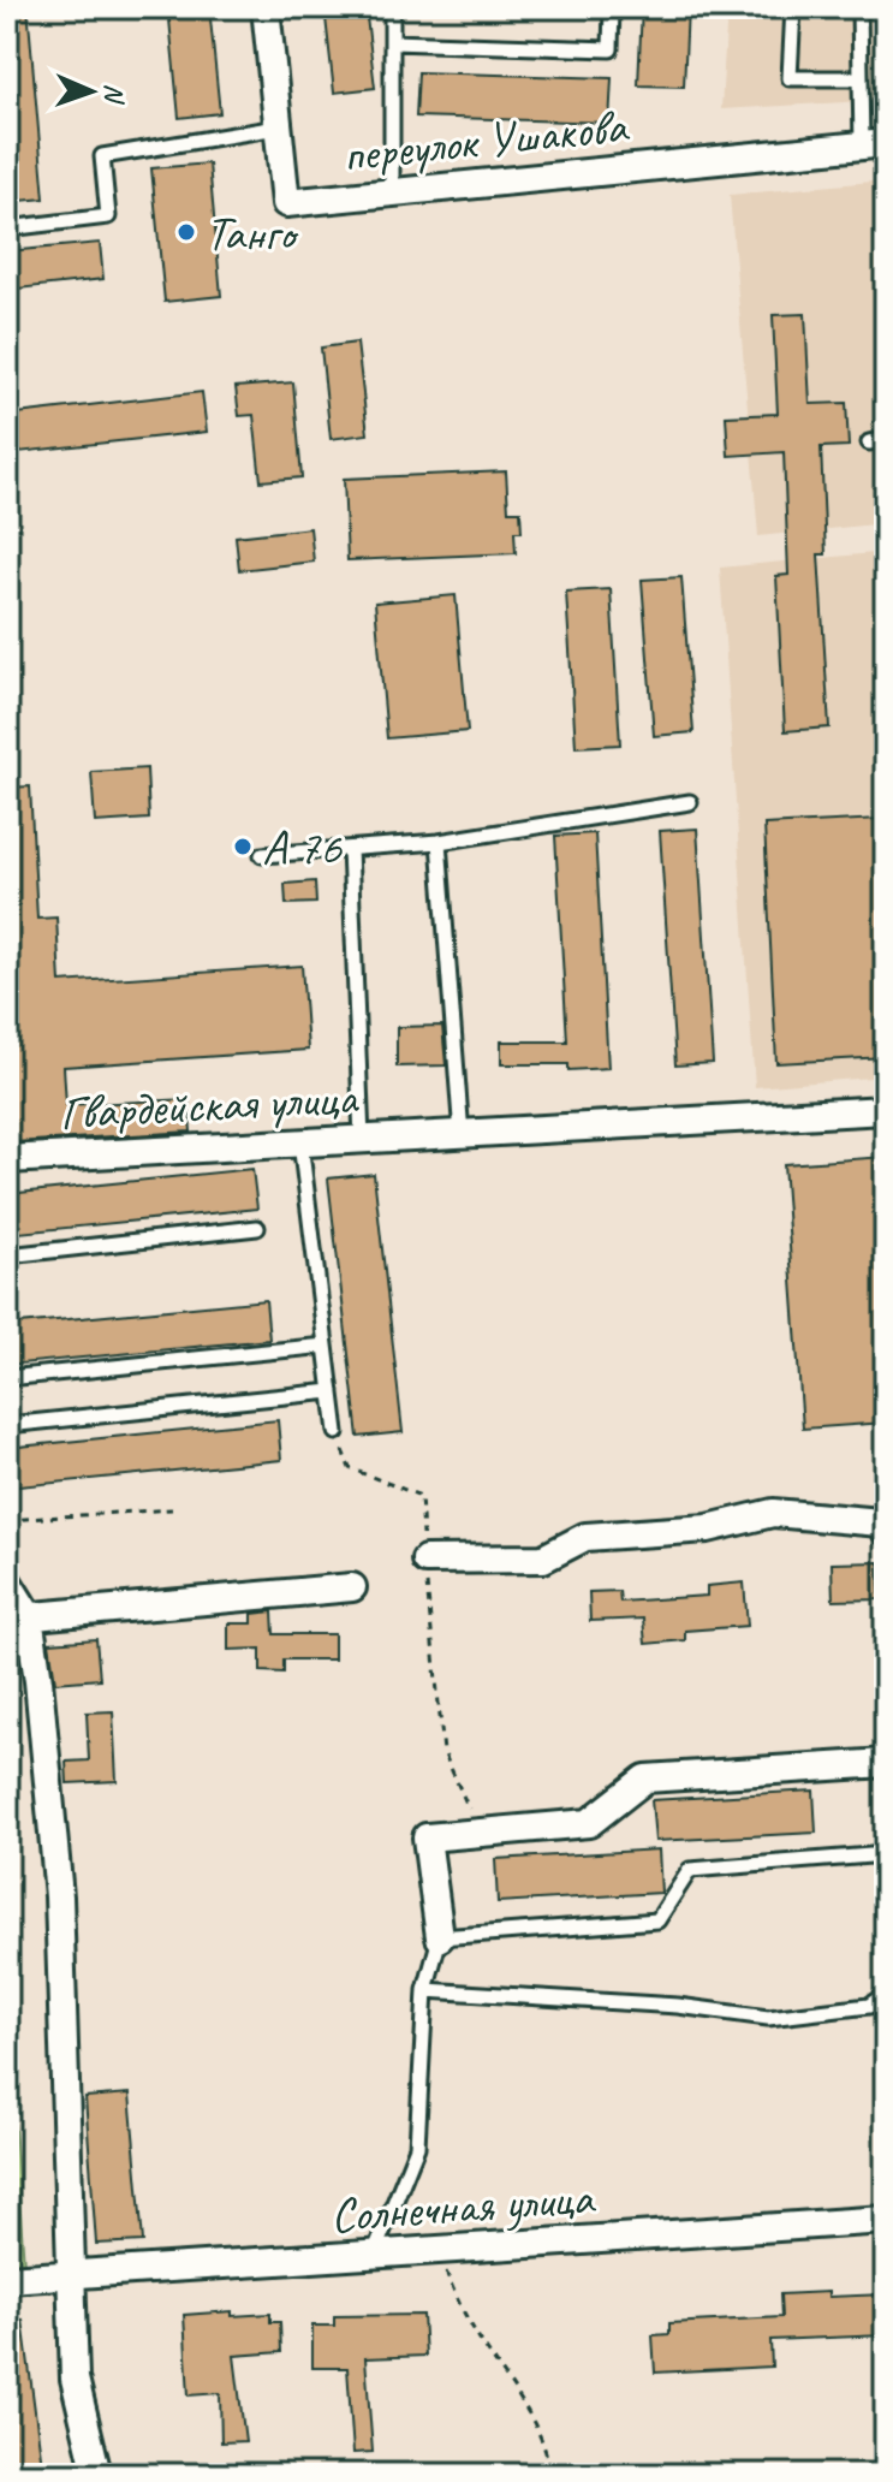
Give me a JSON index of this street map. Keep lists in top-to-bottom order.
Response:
{
  "streets": {
    "street": ["переулок Ушакова", "Гвардейская улица", "Солнечная улица"]
  },
  "places": ["Танго", "А 76"],
  "north": "right"
}
